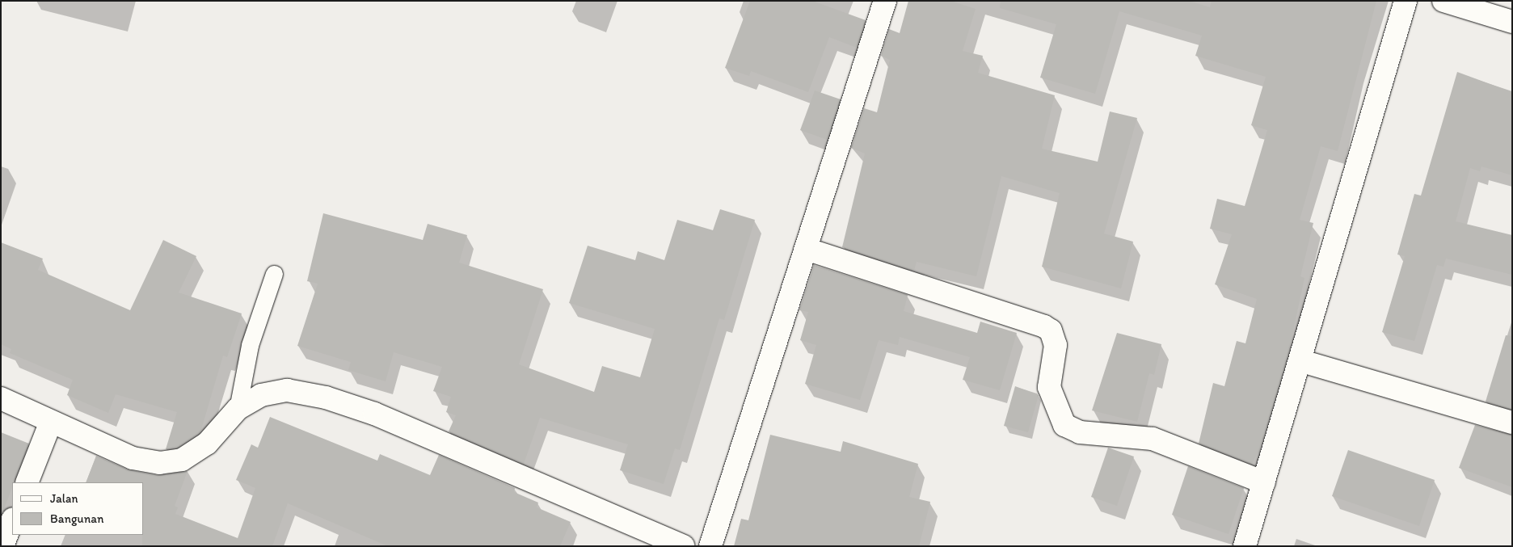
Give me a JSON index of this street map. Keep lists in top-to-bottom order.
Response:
{
  "legend": ["Jalan", "Bangunan"]
}
